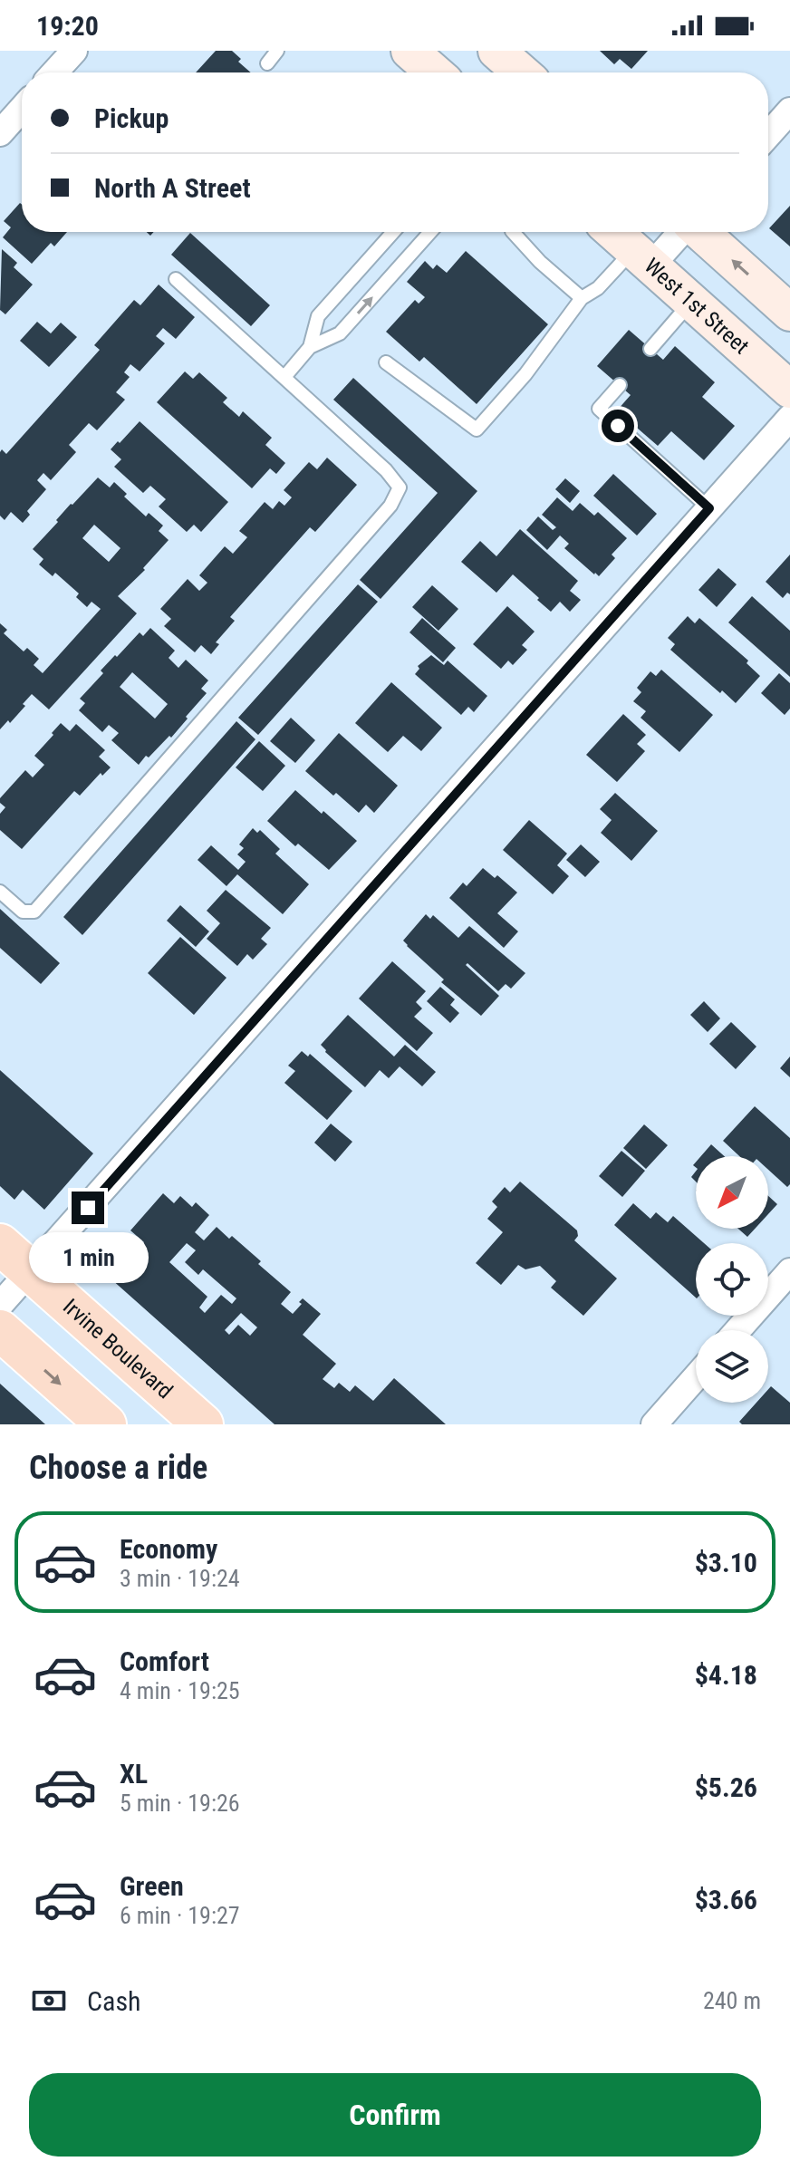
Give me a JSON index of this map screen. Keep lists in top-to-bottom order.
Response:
{
  "streets": {
    "main road": ["West 1st Street", "Irvine Boulevard"]
  },
  "north": "bottom left",
  "page": {
    "status": "19:20",
    "banner": ["Pickup", "North A Street"],
    "bubble": "1 min",
    "heading": "Choose a ride",
    "list": [
      {
        "name": "Economy",
        "note": "3 min · 19:24",
        "value": "$3.10"
      },
      {
        "name": "Comfort",
        "note": "4 min · 19:25",
        "value": "$4.18"
      },
      {
        "name": "XL",
        "note": "5 min · 19:26",
        "value": "$5.26"
      },
      {
        "name": "Green",
        "note": "6 min · 19:27",
        "value": "$3.66"
      }
    ],
    "pay": ["Cash", "240 m"],
    "buttons": "Confirm"
  }
}
